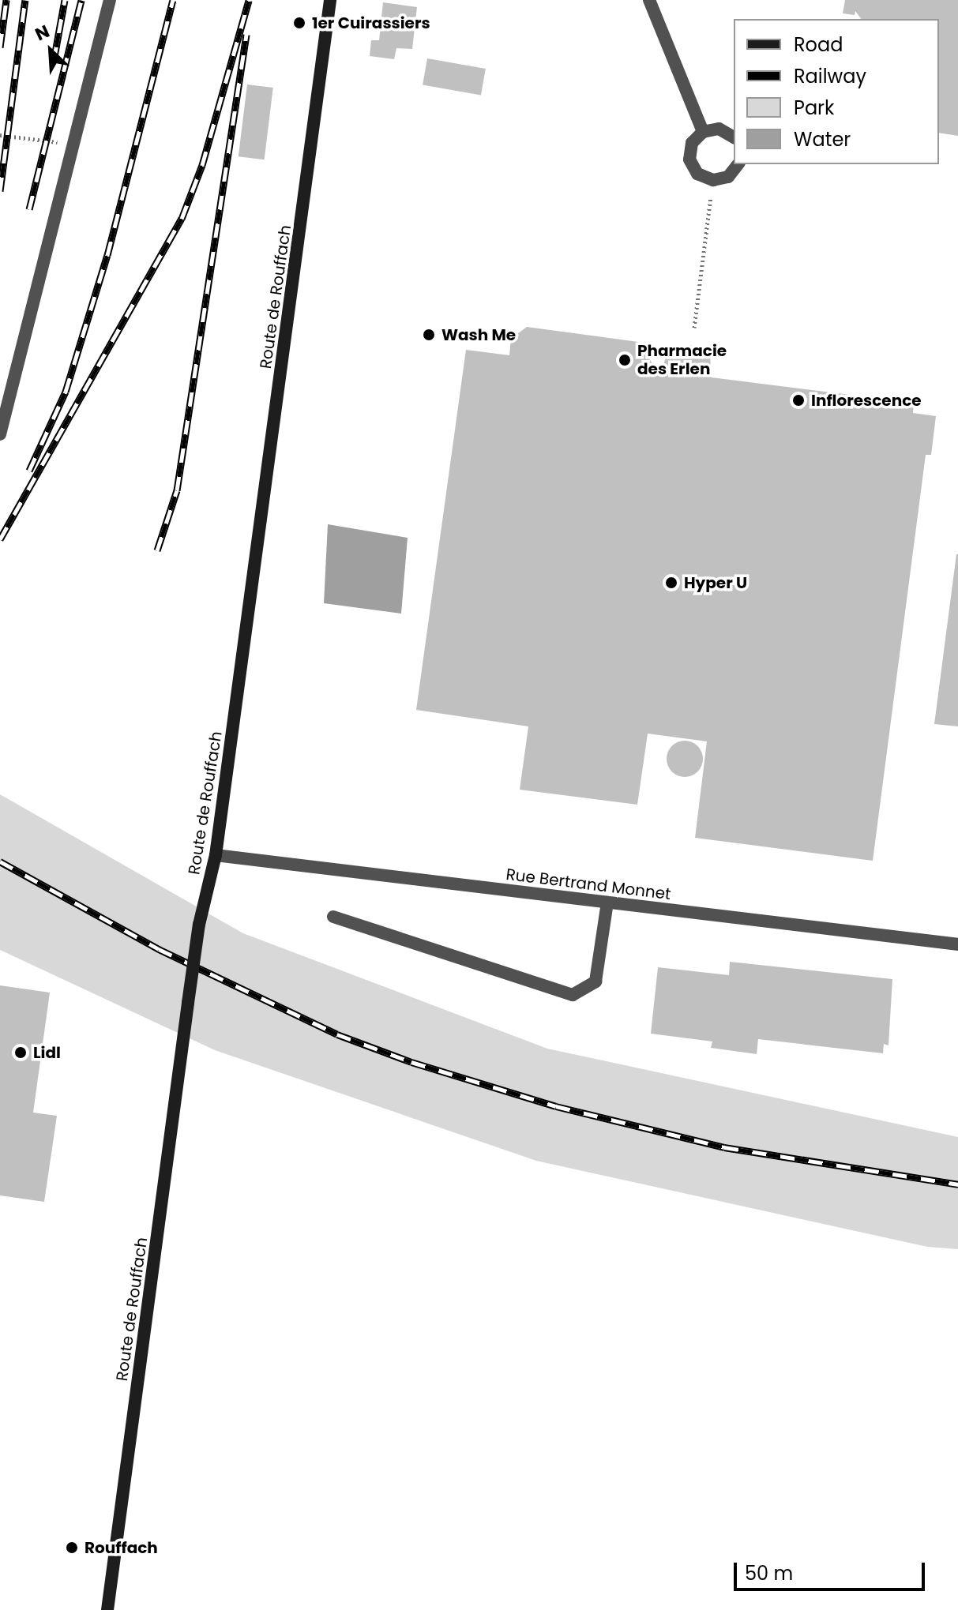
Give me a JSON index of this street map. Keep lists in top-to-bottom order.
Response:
{
  "streets": {
    "main road": ["Route de Rouffach"],
    "street": ["Rue Bertrand Monnet"]
  },
  "crossings": [
    ["Route de Rouffach", "Rue Bertrand Monnet"]
  ],
  "places": [
    "1er Cuirassiers",
    "Wash Me",
    "Pharmacie des Erlen",
    "Inflorescence",
    "Hyper U",
    "Lidl",
    "Rouffach"
  ],
  "legend": [
    "Road",
    "Railway",
    "Park",
    "Water"
  ],
  "scale_bar": "50 m",
  "north": "top left"
}
